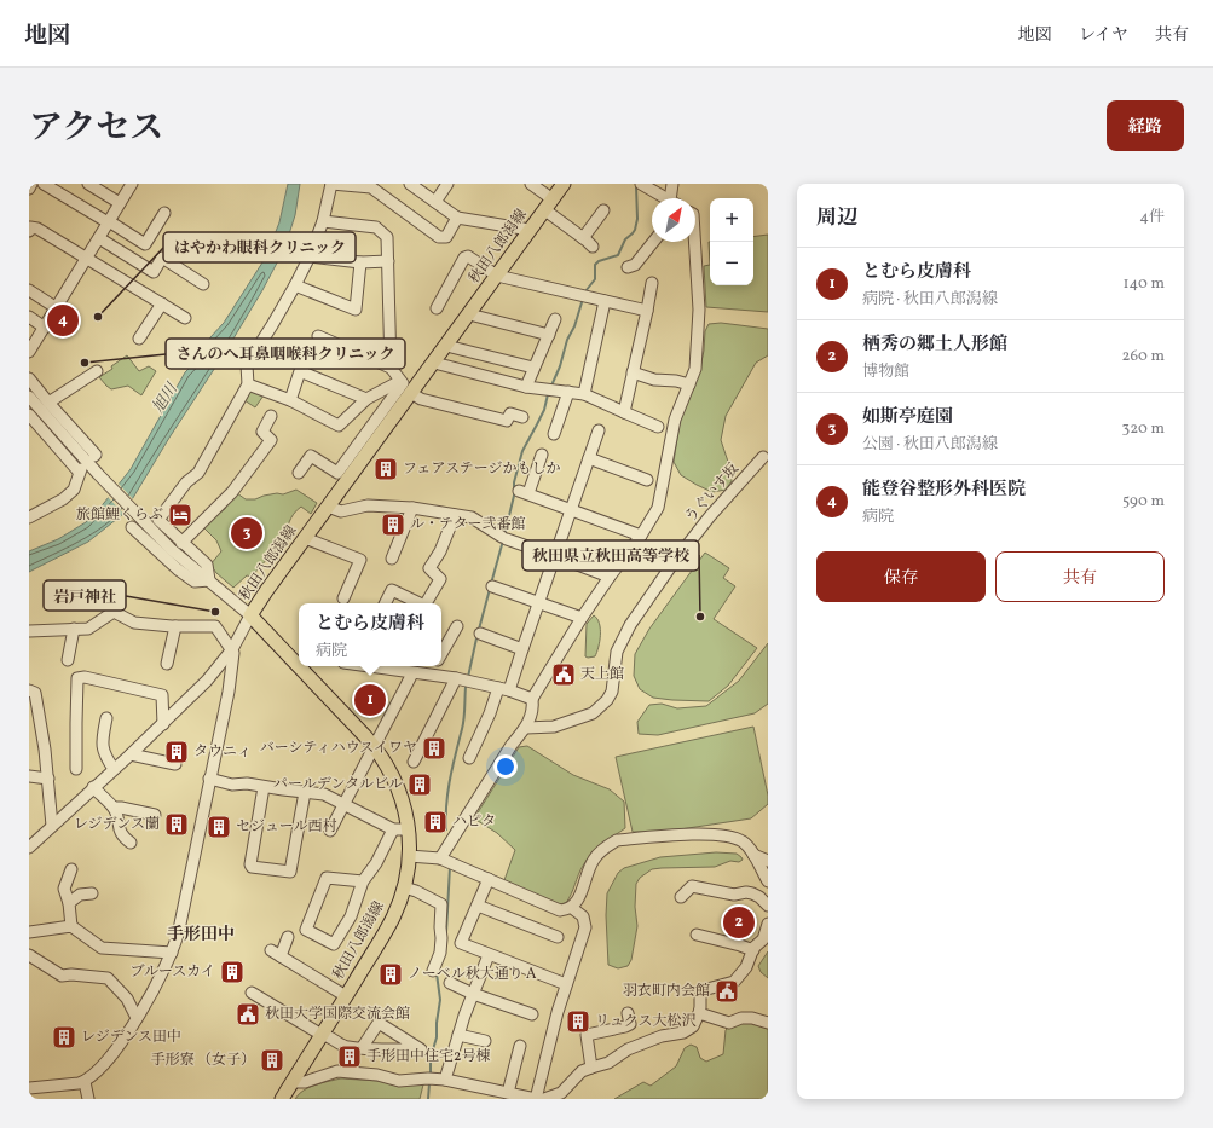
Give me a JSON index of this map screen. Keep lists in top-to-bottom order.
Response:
{
  "streets": {
    "main road": ["秋田八郎潟線"],
    "street": ["うぐいす坂"]
  },
  "districts": ["手形田中"],
  "water": ["旭川"],
  "places": {
    "other": [
      "はやかわ眼科クリニック",
      "さんのへ耳鼻咽喉科クリニック",
      "岩戸神社",
      "秋田県立秋田高等学校"
    ],
    "building": [
      "フェアステージかもしか",
      "ル・テター弐番館",
      "バーシティハウスイワヤ",
      "タウニィ",
      "パールデンタルビル",
      "ハピタ",
      "レジデンス蘭",
      "セジュール西村",
      "ブルースカイ",
      "ノーベル秋大通り A",
      "リュクス大松沢",
      "レジデンス田中",
      "手形田中住宅2号棟",
      "手形寮 （女子）"
    ],
    "hotel": ["旅館鯉くらぶ"],
    "public building": ["天上館", "羽衣町内会館", "秋田大学国際交流会館"]
  },
  "north": "top right",
  "page": {
    "header": "地図",
    "nav": ["地図", "レイヤ", "共有"],
    "title": "アクセス",
    "buttons": [
      "経路",
      ["保存", "共有"]
    ],
    "heading": ["周辺", "4件"],
    "map_buttons": ["+", "−"],
    "list": [
      {
        "mark": "1",
        "name": "とむら皮膚科",
        "note": "病院 · 秋田八郎潟線",
        "value": "140 m"
      },
      {
        "mark": "2",
        "name": "栖秀の郷土人形館",
        "note": "博物館",
        "value": "260 m"
      },
      {
        "mark": "3",
        "name": "如斯亭庭園",
        "note": "公園 · 秋田八郎潟線",
        "value": "320 m"
      },
      {
        "mark": "4",
        "name": "能登谷整形外科医院",
        "note": "病院",
        "value": "590 m"
      }
    ],
    "pins": [
      "4",
      "3",
      "1",
      "2"
    ],
    "popup": ["とむら皮膚科", "病院"]
  }
}
